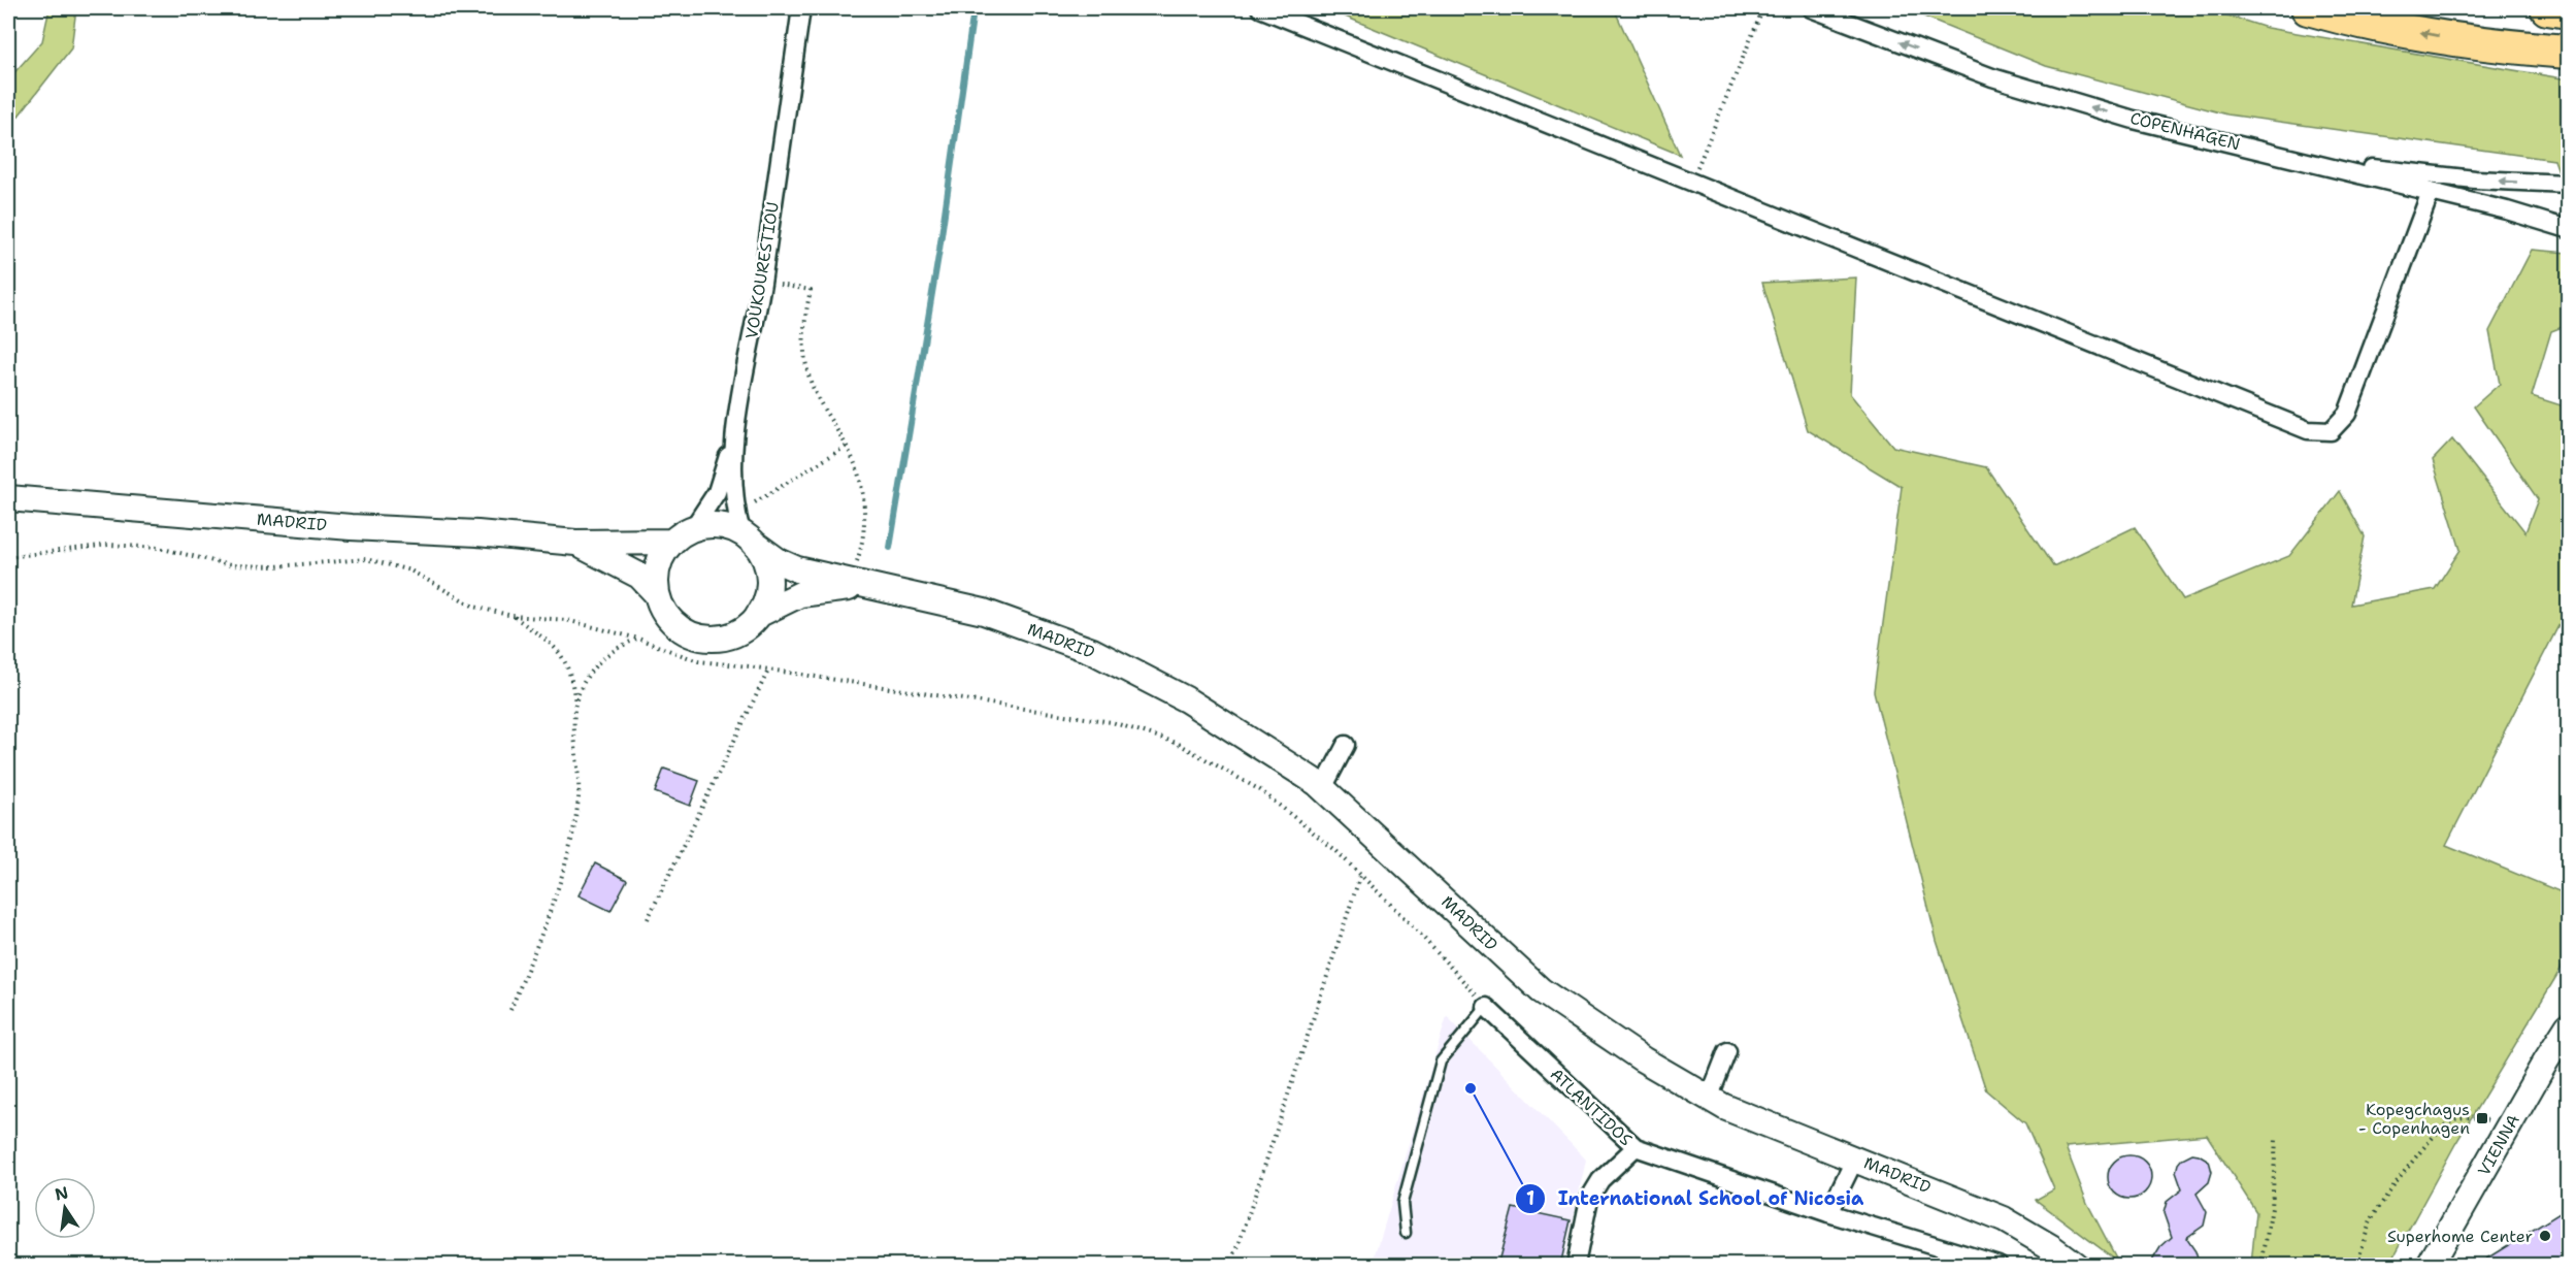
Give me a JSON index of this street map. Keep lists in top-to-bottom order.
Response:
{
  "streets": {
    "street": [
      "COPENHAGEN",
      "VOUKOURESTIOU",
      "MADRID",
      "ATLANTIDOS",
      "VIENNA"
    ]
  },
  "crossings": [
    ["VOUKOURESTIOU", "MADRID"]
  ],
  "one_way": ["COPENHAGEN"],
  "places": {
    "other": ["International School of Nicosia", "Superhome Center"],
    "transit": ["Kopegchagus - Copenhagen"]
  },
  "north": "top"
}
